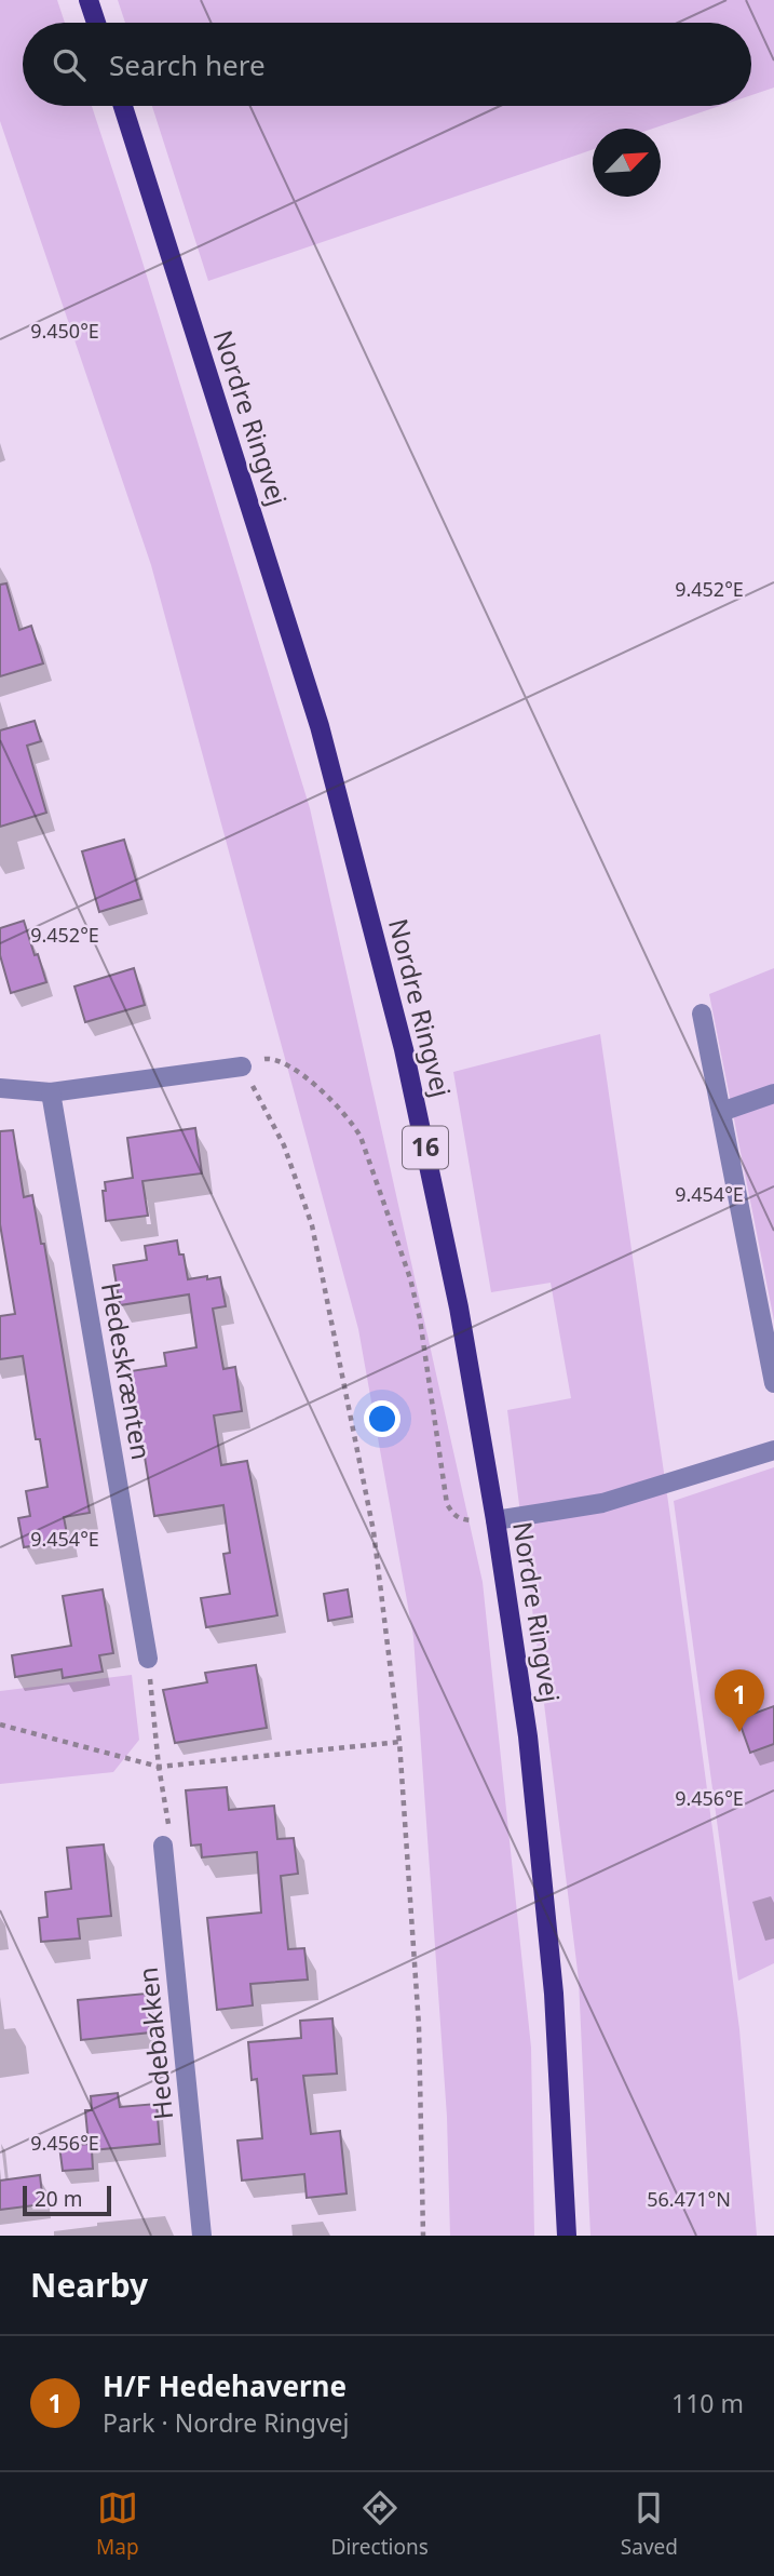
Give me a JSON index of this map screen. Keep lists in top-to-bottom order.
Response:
{
  "streets": {
    "main road": ["Nordre Ringvej", "16"],
    "street": ["Hedeskrænten", "Hedebakken"]
  },
  "scale_bar": "20 m",
  "north": "top right",
  "page": {
    "search": "Search here",
    "pins": "1",
    "scale": "20 m",
    "heading": "Nearby",
    "list": [
      {
        "mark": "1",
        "name": "H/F Hedehaverne",
        "note": "Park · Nordre Ringvej",
        "value": "110 m"
      }
    ],
    "nav": ["Map", "Directions", "Saved"]
  },
  "coordinates": [
    "9.450°E",
    "9.452°E",
    "9.454°E",
    "9.456°E",
    "56.471°N"
  ]
}
